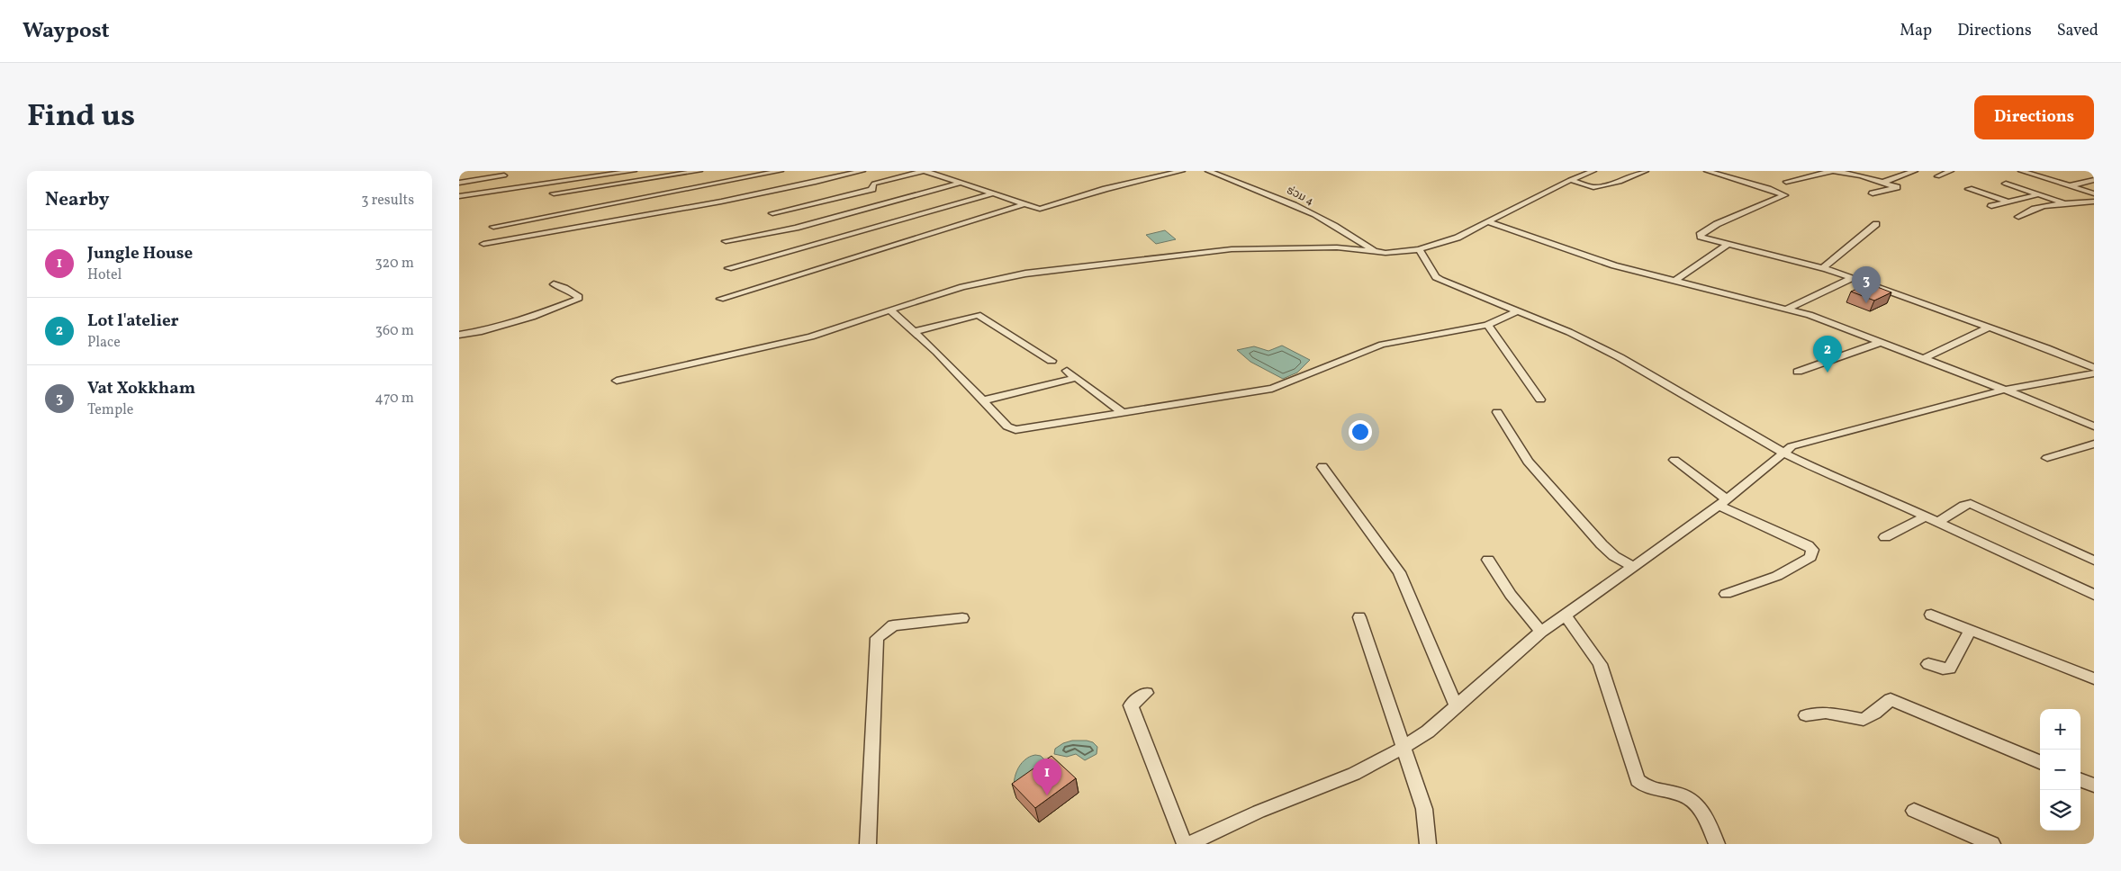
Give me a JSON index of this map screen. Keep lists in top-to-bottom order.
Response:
{
  "streets": {
    "street": ["ຮ່ວມ 4"]
  },
  "page": {
    "header": "Waypost",
    "nav": ["Map", "Directions", "Saved"],
    "title": "Find us",
    "buttons": "Directions",
    "heading": ["Nearby", "3 results"],
    "list": [
      {
        "mark": "1",
        "name": "Jungle House",
        "note": "Hotel",
        "value": "320 m"
      },
      {
        "mark": "2",
        "name": "Lot l'atelier",
        "note": "Place",
        "value": "360 m"
      },
      {
        "mark": "3",
        "name": "Vat Xokkham",
        "note": "Temple",
        "value": "470 m"
      }
    ],
    "pins": ["3", "2", "1"],
    "map_buttons": ["+", "−"]
  }
}
